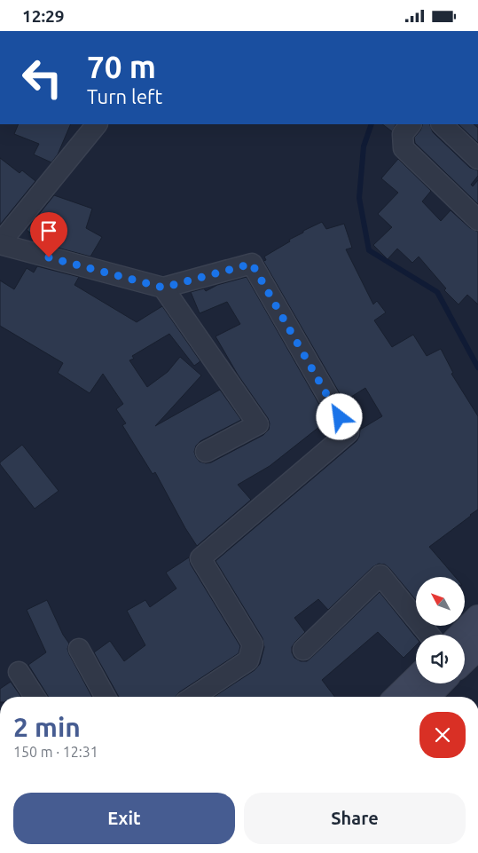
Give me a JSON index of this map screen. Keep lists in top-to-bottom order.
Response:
{
  "north": "top left",
  "page": {
    "status": "12:29",
    "turn": ["70 m", "Turn left"],
    "heading": ["2 min", "150 m · 12:31"],
    "buttons": ["Exit", "Share"]
  }
}
